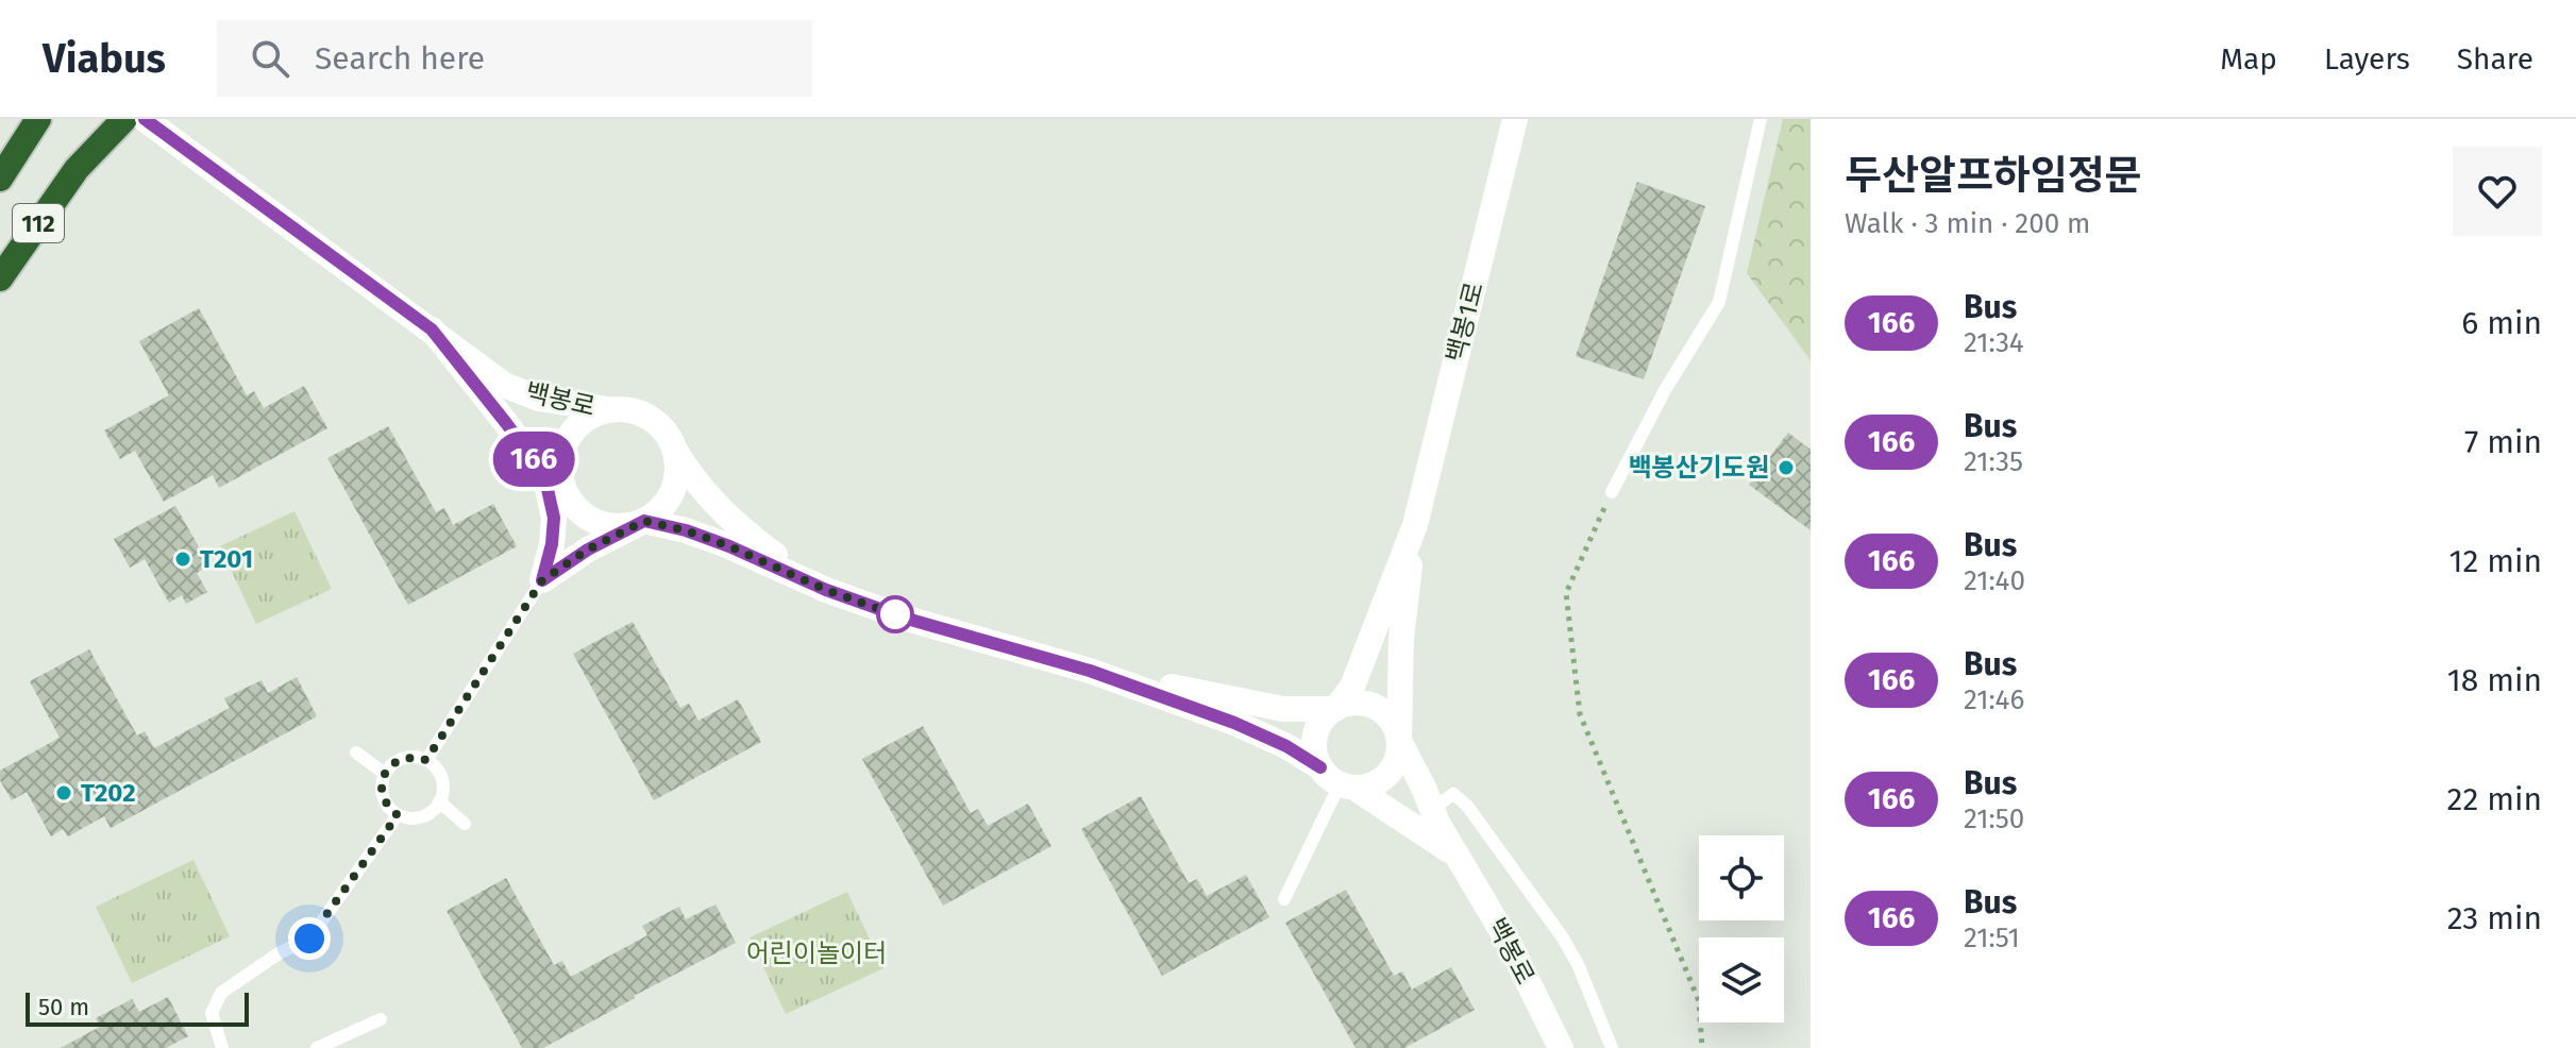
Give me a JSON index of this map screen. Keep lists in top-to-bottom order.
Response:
{
  "streets": {
    "highway": ["112"],
    "street": ["백봉1로", "백봉로"]
  },
  "crossings": [
    ["백봉1로", "백봉로"]
  ],
  "parks": ["어린이놀이터"],
  "places": ["백봉산기도원", "T201", "T202"],
  "lines": ["bus line 166"],
  "scale_bar": "50 m",
  "page": {
    "header": "Viabus",
    "search": "Search here",
    "nav": ["Map", "Layers", "Share"],
    "on_map": "166",
    "heading": ["두산알프하임정문", "Walk · 3 min · 200 m"],
    "list": [
      {
        "mark": "166",
        "name": "Bus",
        "note": "21:34",
        "value": "6 min"
      },
      {
        "mark": "166",
        "name": "Bus",
        "note": "21:35",
        "value": "7 min"
      },
      {
        "mark": "166",
        "name": "Bus",
        "note": "21:40",
        "value": "12 min"
      },
      {
        "mark": "166",
        "name": "Bus",
        "note": "21:46",
        "value": "18 min"
      },
      {
        "mark": "166",
        "name": "Bus",
        "note": "21:50",
        "value": "22 min"
      },
      {
        "mark": "166",
        "name": "Bus",
        "note": "21:51",
        "value": "23 min"
      }
    ],
    "scale": "50 m"
  }
}
